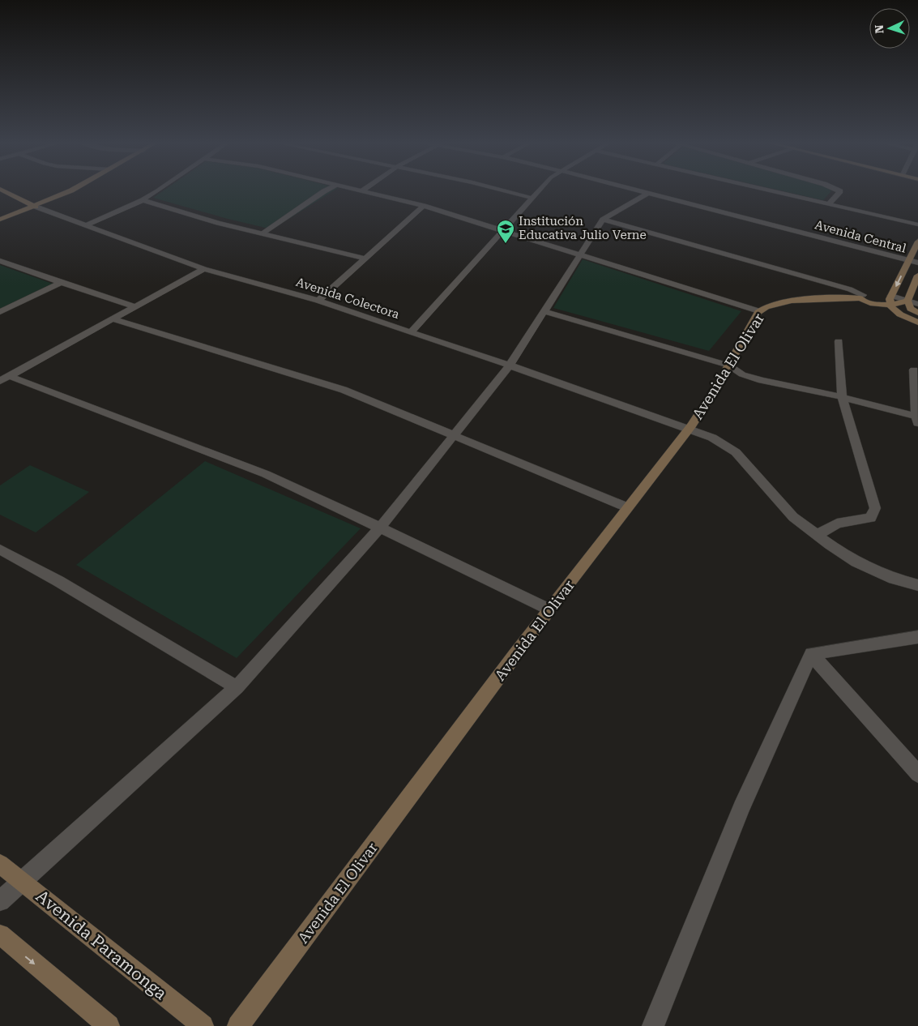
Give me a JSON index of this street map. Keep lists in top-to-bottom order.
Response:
{
  "streets": {
    "street": [
      "Avenida Central",
      "Avenida Colectora",
      "Avenida El Olivar",
      "Avenida Paramonga"
    ]
  },
  "crossings": [
    ["Avenida Colectora", "Avenida El Olivar"]
  ],
  "places": {
    "school or university": ["Institución Educativa Julio Verne"]
  },
  "north": "left"
}
